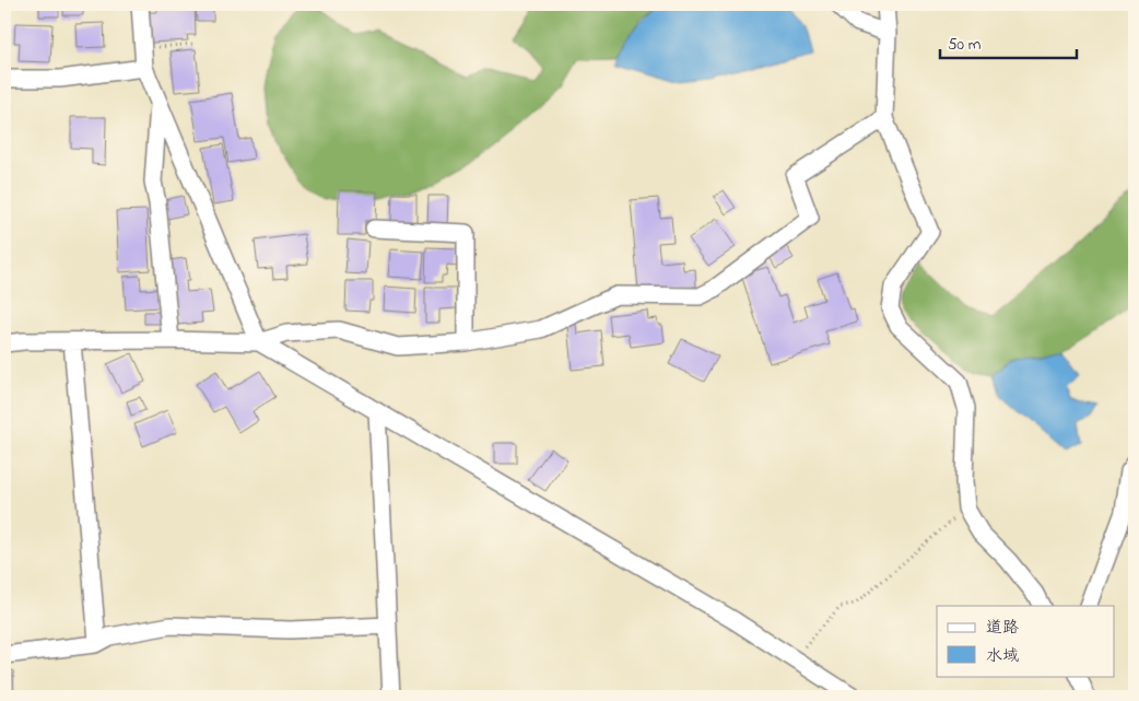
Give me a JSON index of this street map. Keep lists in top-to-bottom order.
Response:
{
  "legend": ["道路", "水域"],
  "scale_bar": "50 m"
}
